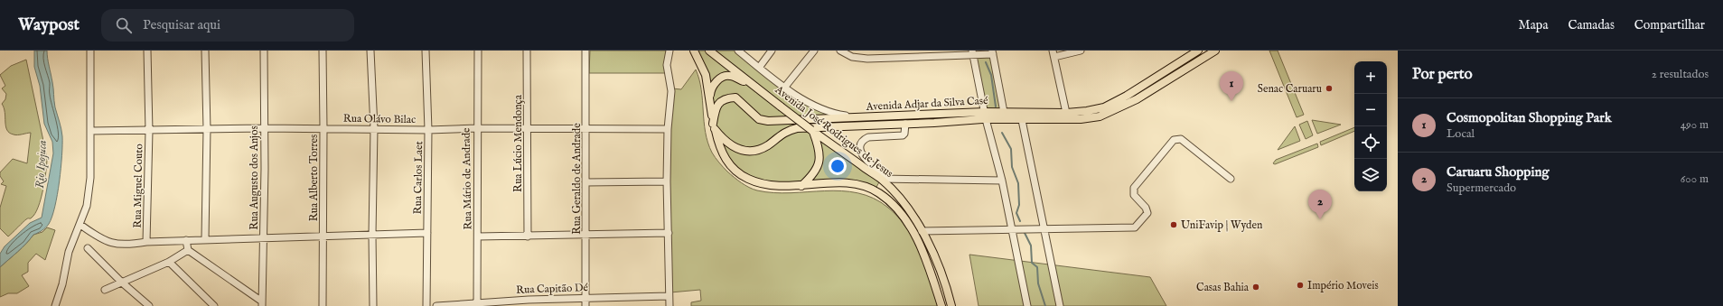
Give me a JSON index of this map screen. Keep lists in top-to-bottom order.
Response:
{
  "streets": {
    "main road": ["Avenida Adjar da Silva Casé", "Avenida José Rodrigues de Jesus"],
    "street": [
      "Rua Olávo Bilac",
      "Rua Lúcio Mendonça",
      "Rua Augusto dos Anjos",
      "Rua Alberto Torres",
      "Rua Carlos Laet",
      "Rua Mário de Andrade",
      "Rua Geraldo de Andrade",
      "Rua Miguel Couto",
      "Rua Capitão Dé"
    ]
  },
  "crossings": [
    ["Avenida Adjar da Silva Casé", "Avenida José Rodrigues de Jesus"],
    ["Rua Olávo Bilac", "Rua Lúcio Mendonça"],
    ["Rua Olávo Bilac", "Rua Augusto dos Anjos"],
    ["Rua Olávo Bilac", "Rua Alberto Torres"],
    ["Rua Olávo Bilac", "Rua Carlos Laet"],
    ["Rua Olávo Bilac", "Rua Mário de Andrade"],
    ["Rua Olávo Bilac", "Rua Geraldo de Andrade"],
    ["Rua Olávo Bilac", "Rua Miguel Couto"],
    ["Rua Mário de Andrade", "Rua Capitão Dé"],
    ["Rua Geraldo de Andrade", "Rua Capitão Dé"]
  ],
  "water": ["Rio Ipojuca"],
  "places": [
    "Senac Caruaru",
    "UniFavip | Wyden",
    "Império Moveis",
    "Casas Bahia"
  ],
  "page": {
    "header": "Waypost",
    "search": "Pesquisar aqui",
    "nav": ["Mapa", "Camadas", "Compartilhar"],
    "heading": ["Por perto", "2 resultados"],
    "map_buttons": ["+", "−"],
    "pins": ["1", "2"],
    "list": [
      {
        "mark": "1",
        "name": "Cosmopolitan Shopping Park",
        "note": "Local",
        "value": "490 m"
      },
      {
        "mark": "2",
        "name": "Caruaru Shopping",
        "note": "Supermercado",
        "value": "600 m"
      }
    ]
  }
}
